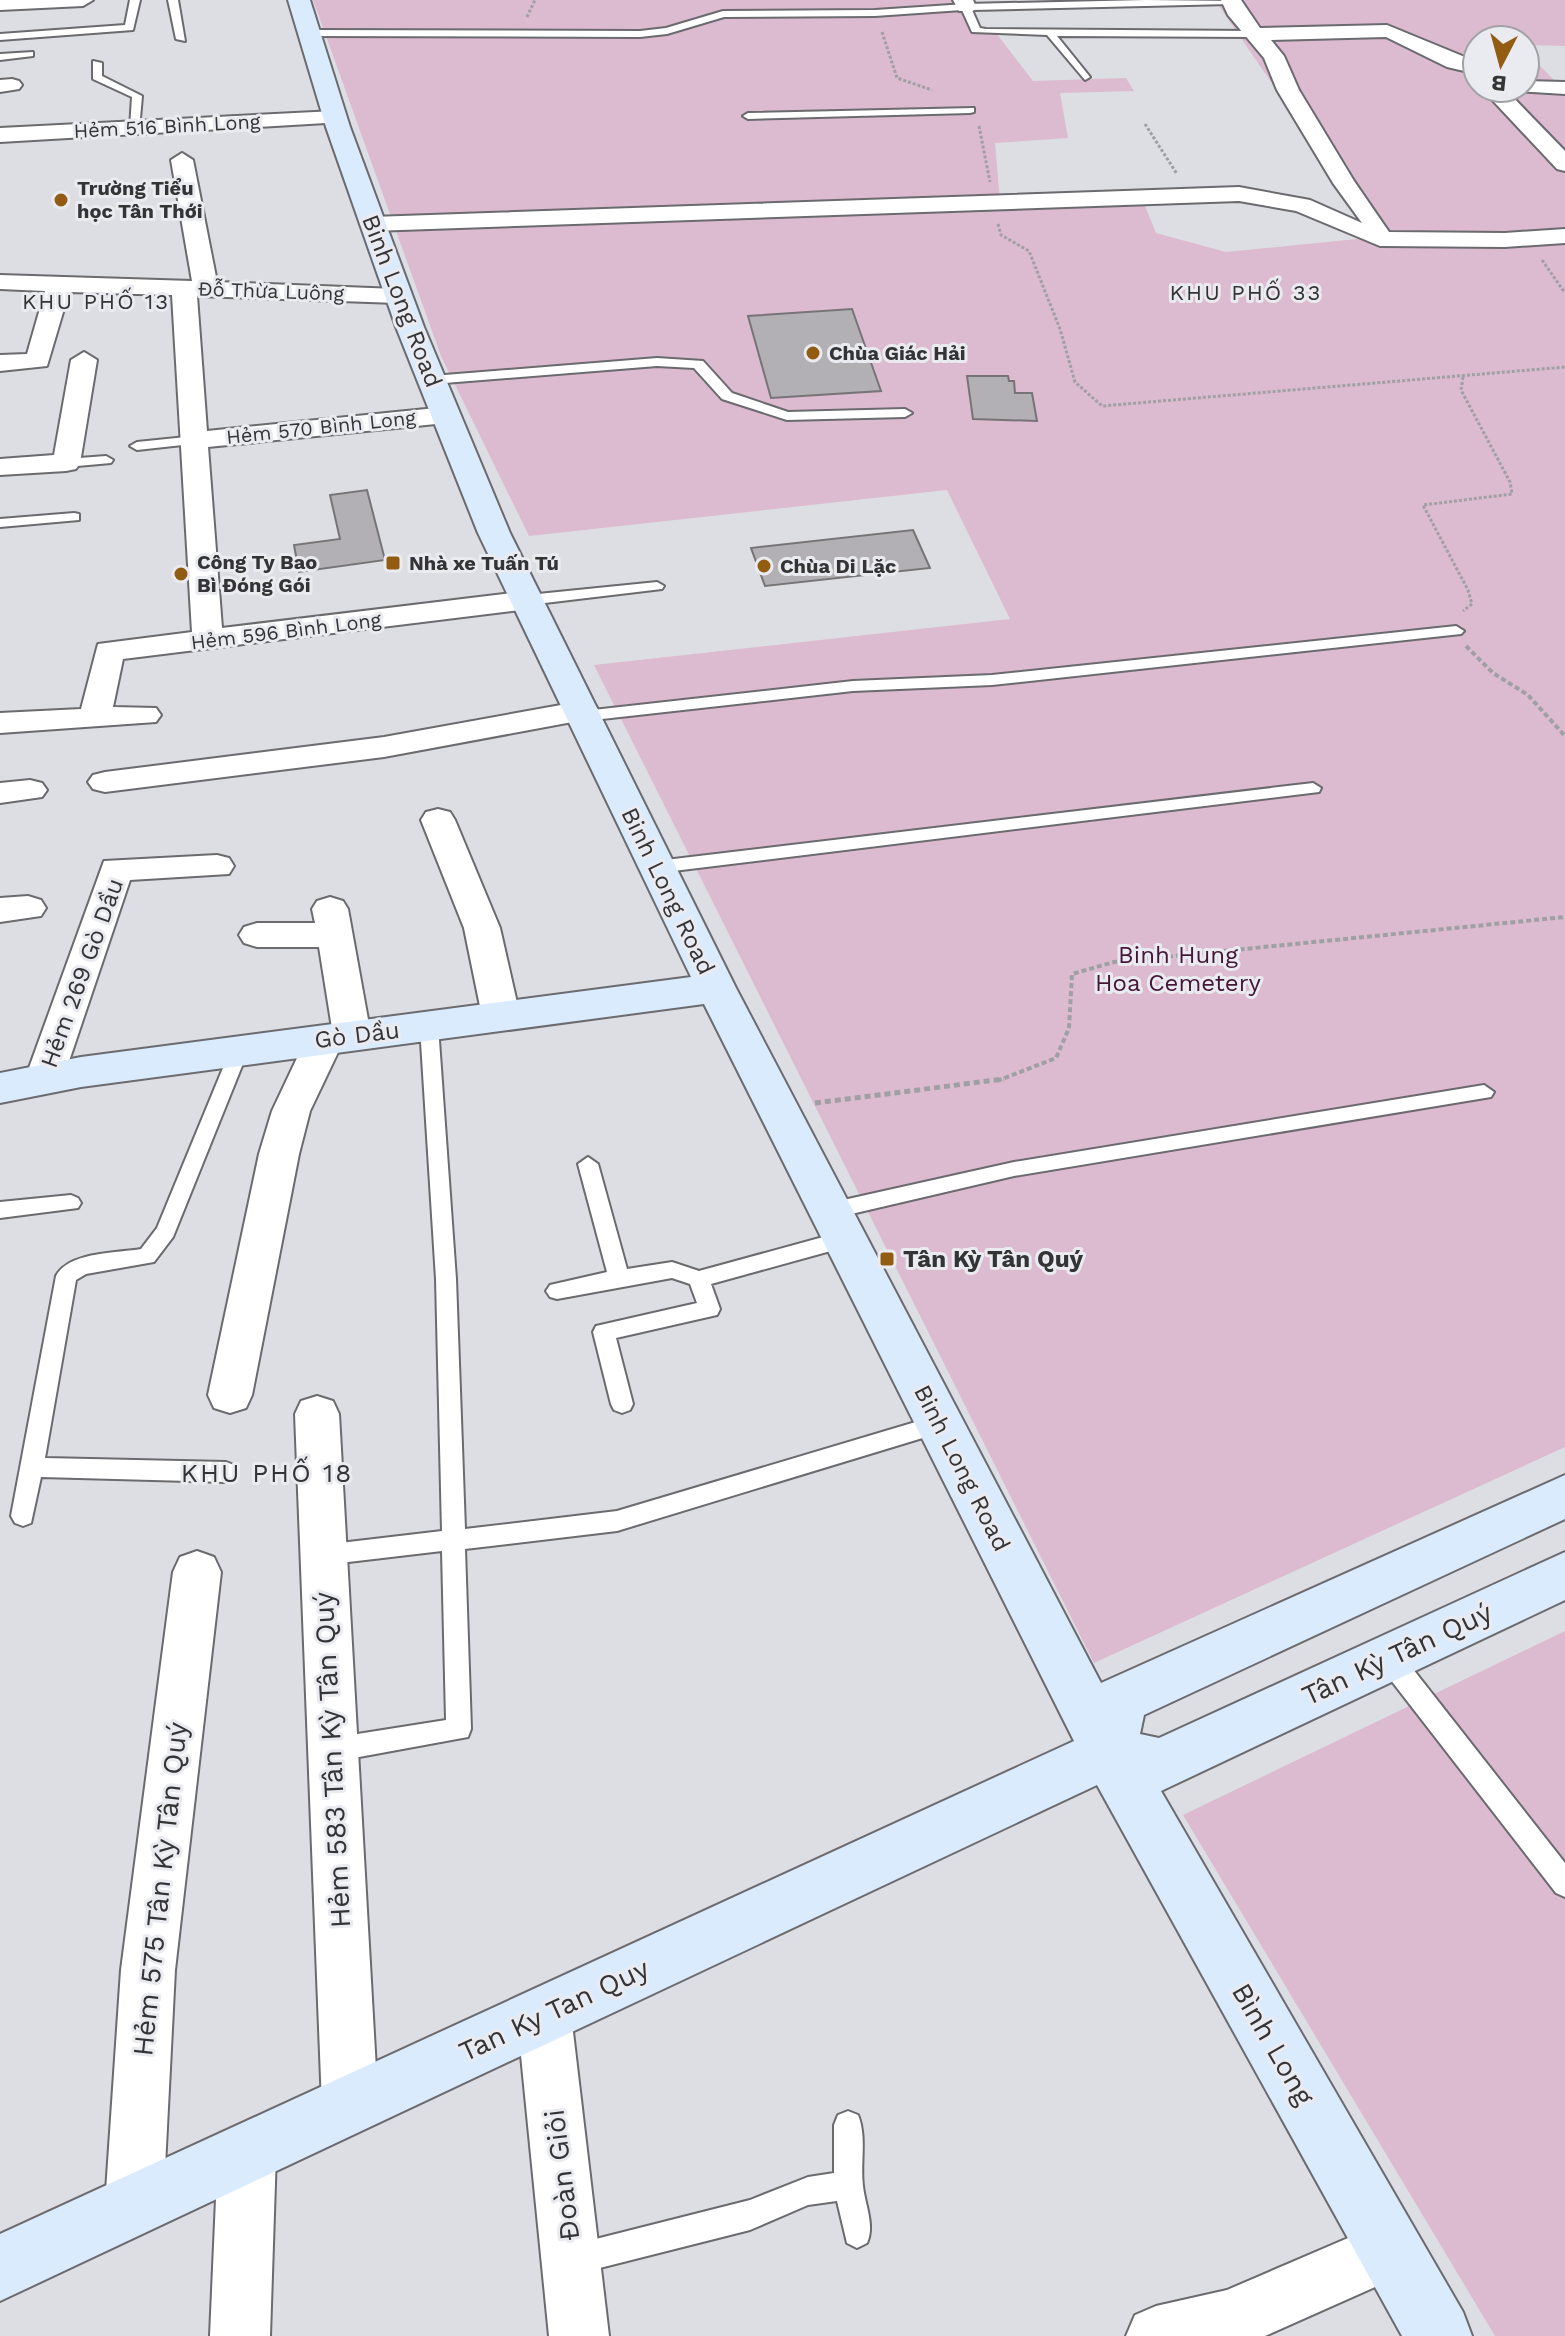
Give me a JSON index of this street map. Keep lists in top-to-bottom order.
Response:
{
  "streets": {
    "main road": [
      "Binh Long Road",
      "Gò Dầu",
      "Tân Kỳ Tân Quý",
      "Tan Ky Tan Quy",
      "Bình Long"
    ],
    "street": [
      "Hẻm 516 Bình Long",
      "Đỗ Thừa Luông",
      "Hẻm 570 Bình Long",
      "Hẻm 596 Bình Long",
      "Hẻm 269 Gò Dầu",
      "Hẻm 583 Tân Kỳ Tân Quý",
      "Hẻm 575 Tân Kỳ Tân Quý",
      "Đoàn Giỏi"
    ]
  },
  "crossings": [
    ["Hẻm 516 Bình Long", "Binh Long Road"],
    ["Đỗ Thừa Luông", "Binh Long Road"],
    ["Binh Long Road", "Hẻm 570 Bình Long"],
    ["Binh Long Road", "Hẻm 596 Bình Long"],
    ["Binh Long Road", "Gò Dầu"],
    ["Binh Long Road", "Tân Kỳ Tân Quý"],
    ["Binh Long Road", "Tan Ky Tan Quy"],
    ["Binh Long Road", "Bình Long"],
    ["Hẻm 269 Gò Dầu", "Gò Dầu"],
    ["Tân Kỳ Tân Quý", "Tan Ky Tan Quy"],
    ["Tân Kỳ Tân Quý", "Bình Long"],
    ["Hẻm 583 Tân Kỳ Tân Quý", "Tan Ky Tan Quy"],
    ["Hẻm 575 Tân Kỳ Tân Quý", "Tan Ky Tan Quy"],
    ["Tan Ky Tan Quy", "Bình Long"],
    ["Tan Ky Tan Quy", "Đoàn Giỏi"]
  ],
  "districts": ["KHU PHỐ 33", "KHU PHỐ 13", "KHU PHỐ 18"],
  "parks": ["Binh Hung Hoa Cemetery"],
  "places": {
    "other": [
      "Trường Tiểu học Tân Thới",
      "Chùa Giác Hải",
      "Chùa Di Lặc",
      "Công Ty Bao Bì Đóng Gói"
    ],
    "transit": ["Nhà xe Tuấn Tú", "Tân Kỳ Tân Quý"]
  },
  "north": "bottom"
}
